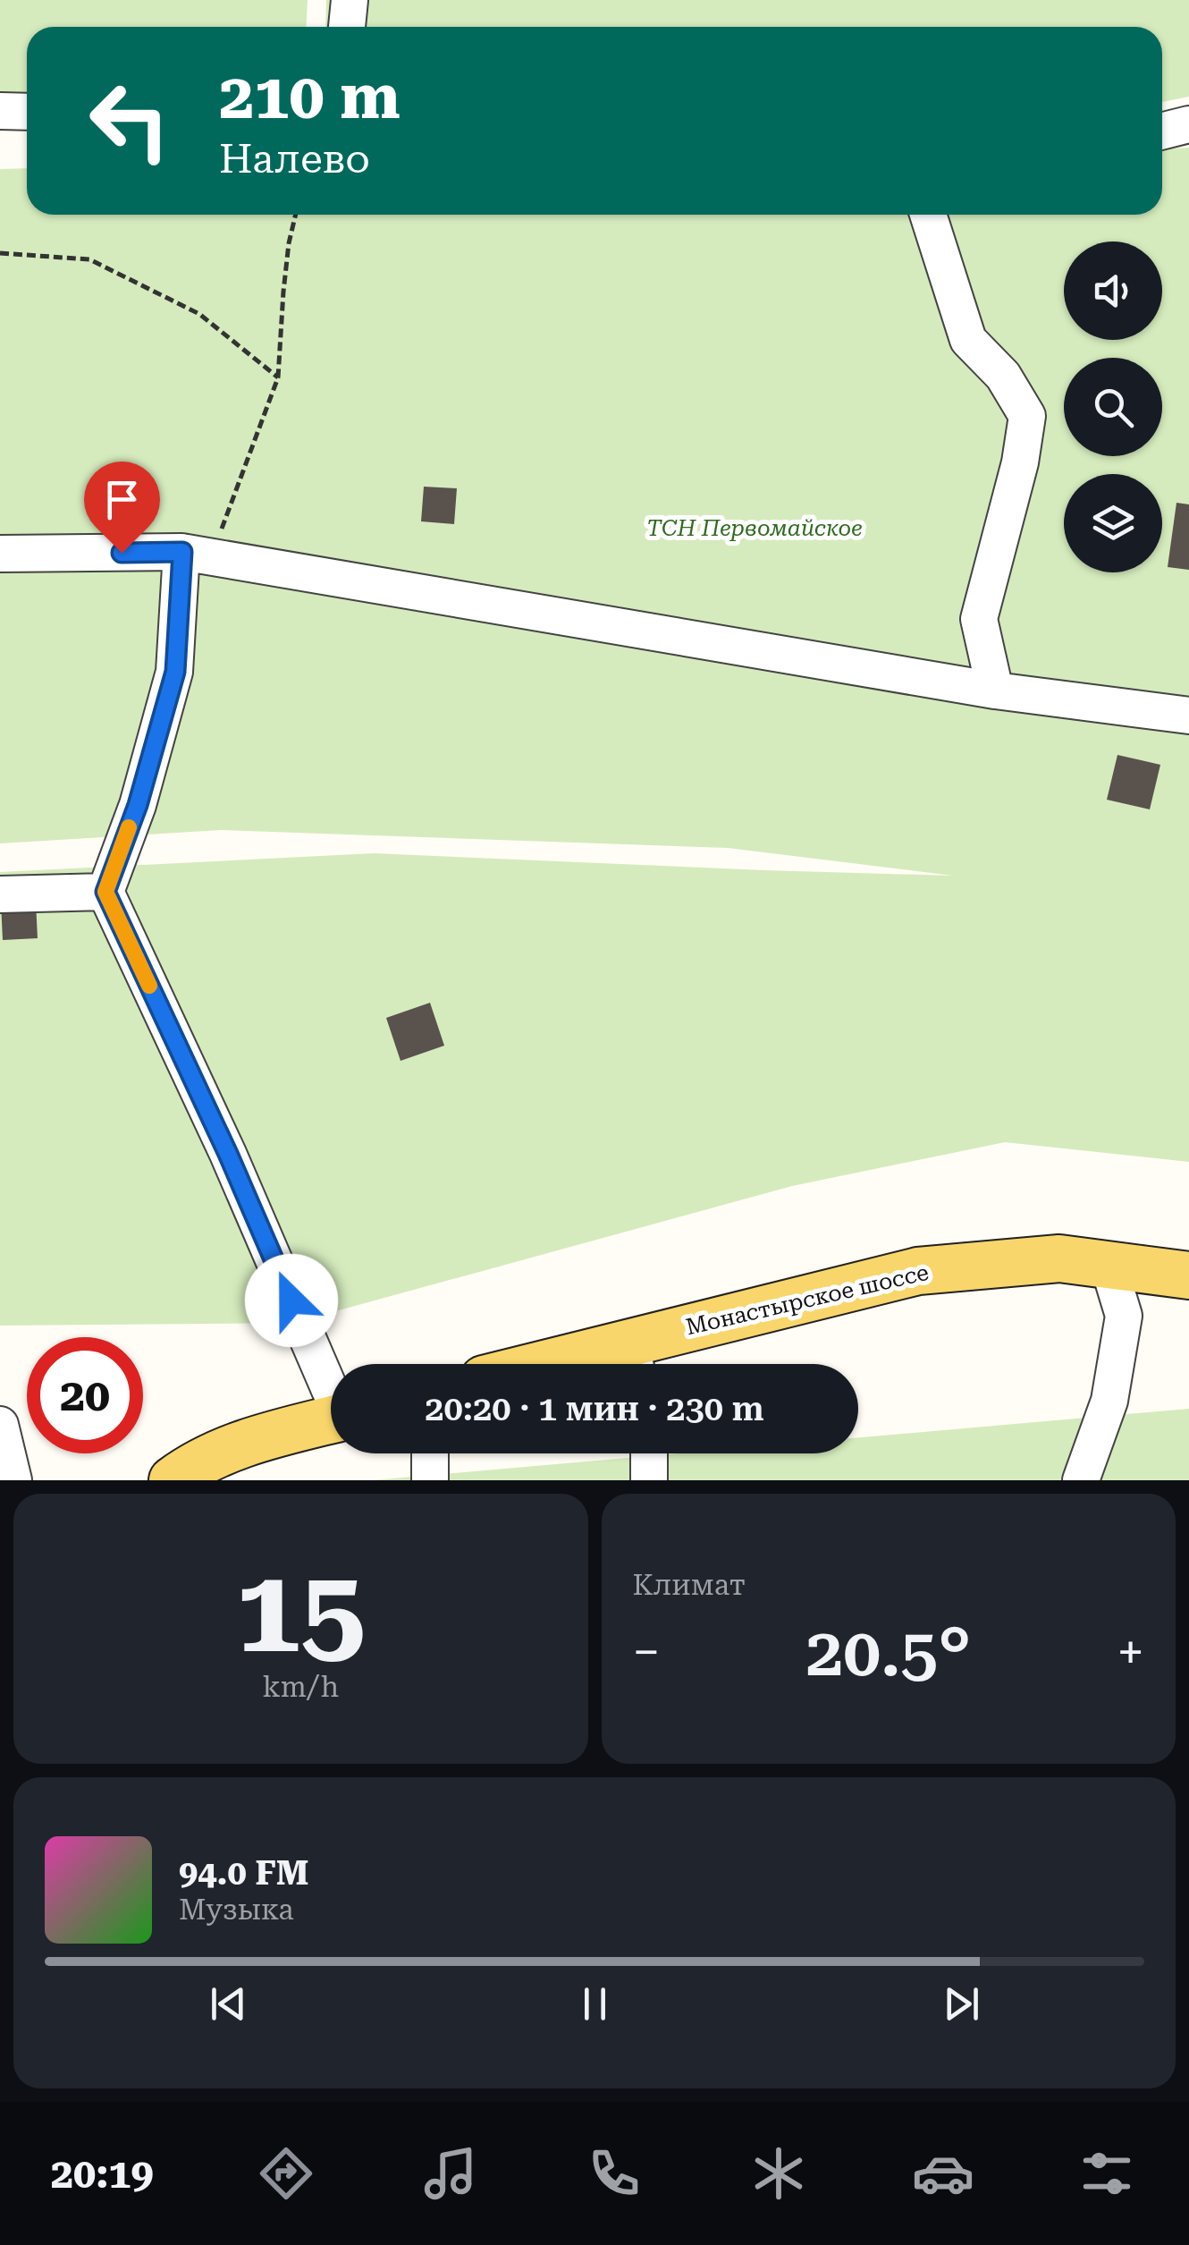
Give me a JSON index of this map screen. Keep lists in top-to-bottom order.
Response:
{
  "streets": {
    "main road": ["Монастырское шоссе"]
  },
  "parks": ["ТСН Первомайское"],
  "page": {
    "turn": ["210 m", "Налево"],
    "limit": "20",
    "trip": "20:20 · 1 мин · 230 m",
    "tile": [
      ["15", "km/h"],
      "Климат"
    ],
    "heat": ["−", "20.5°", "+"],
    "song": ["94.0 FM", "Музыка"],
    "tabs": "20:19"
  }
}
